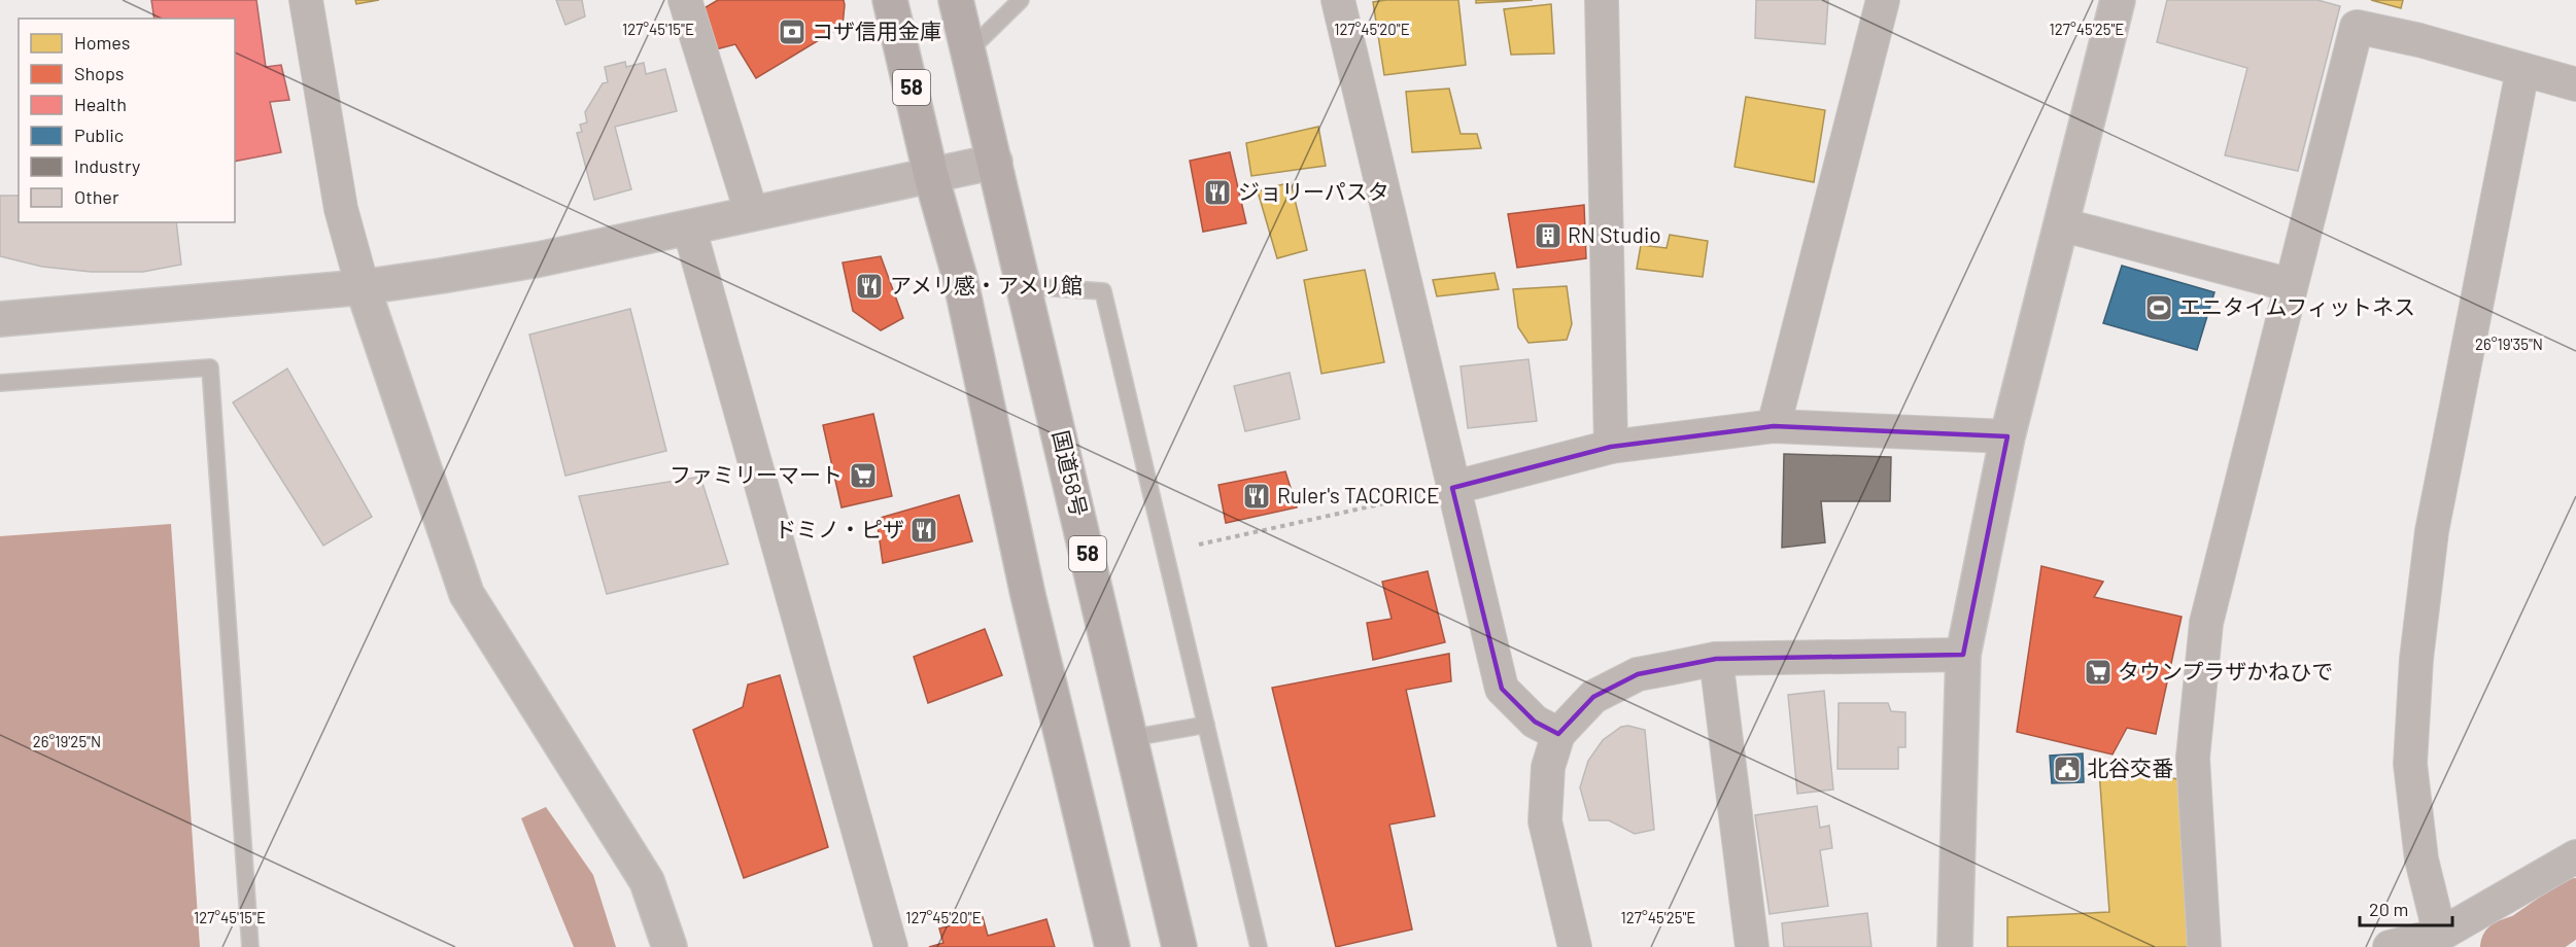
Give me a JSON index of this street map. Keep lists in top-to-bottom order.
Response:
{
  "streets": {
    "highway": ["58", "国道58号"]
  },
  "places": {
    "bank": ["コザ信用金庫"],
    "restaurant": [
      "ジョリーパスタ",
      "アメリ感・アメリ館",
      "Ruler's TACORICE",
      "ドミノ・ピザ"
    ],
    "building": ["RN Studio"],
    "sports": ["エニタイムフィットネス"],
    "supermarket": ["ファミリーマート", "タウンプラザかねひで"],
    "public building": ["北谷交番"]
  },
  "legend": [
    "Homes",
    "Shops",
    "Health",
    "Public",
    "Industry",
    "Other"
  ],
  "scale_bar": "20 m",
  "coordinates": [
    "127°45'15\"E",
    "127°45'20\"E",
    "127°45'25\"E",
    "26°19'35\"N",
    "26°19'25\"N"
  ]
}
